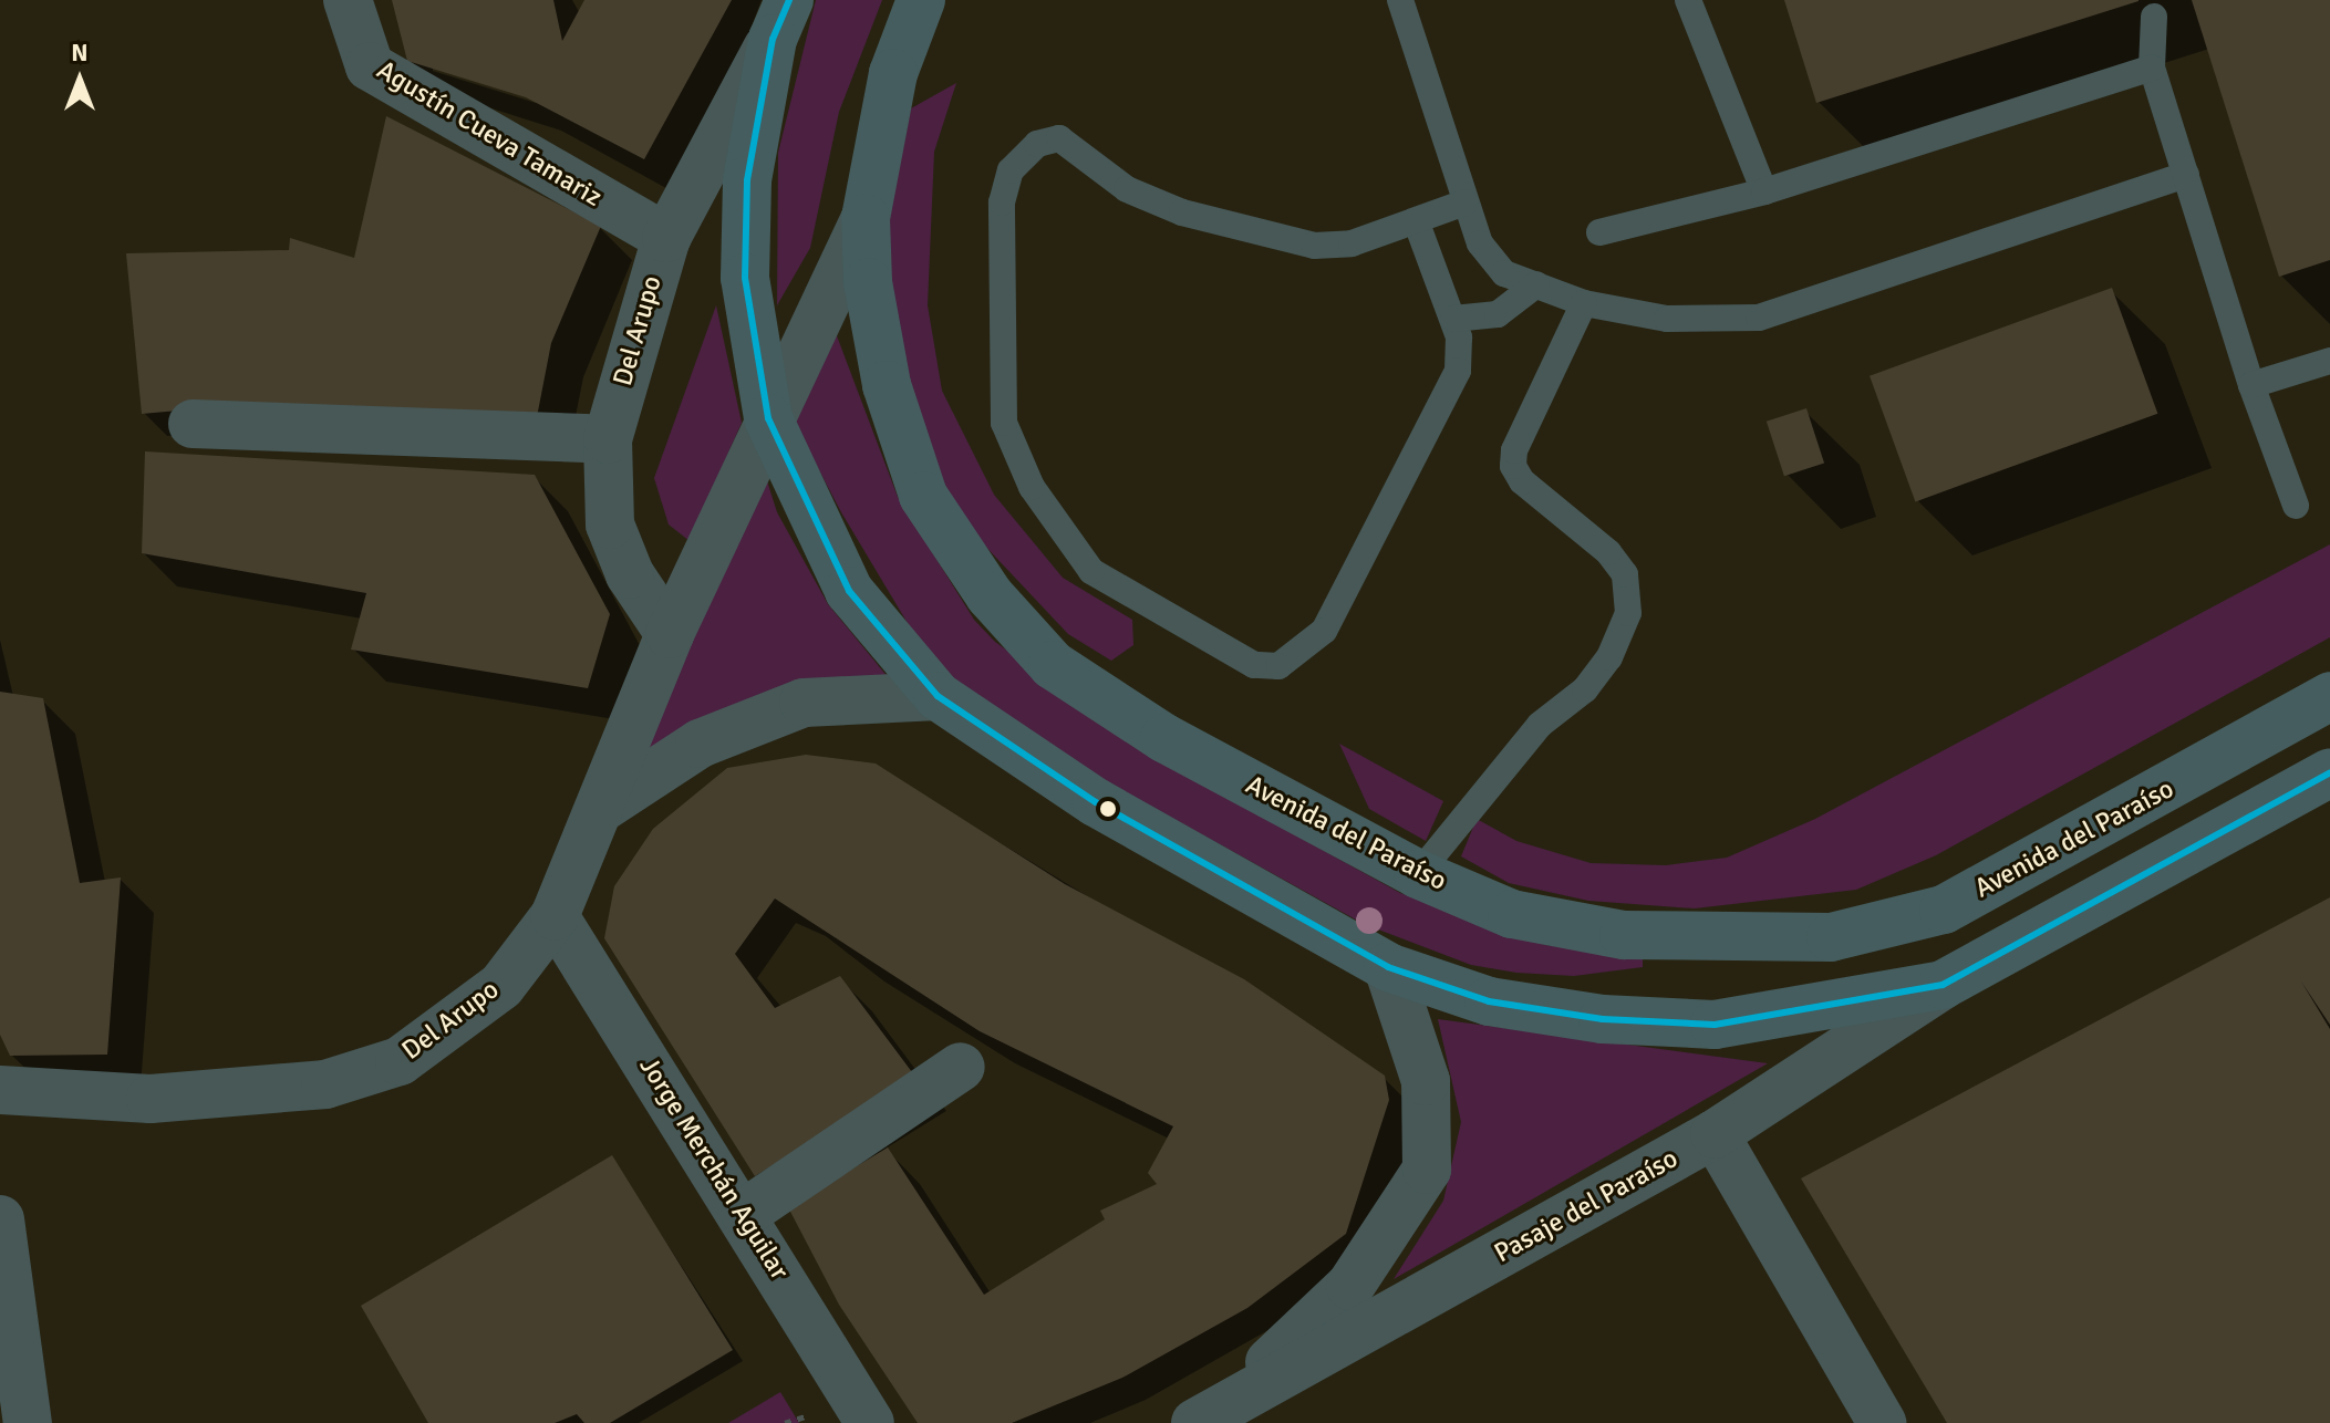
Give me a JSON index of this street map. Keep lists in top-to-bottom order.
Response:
{
  "streets": {
    "main road": ["Avenida del Paraíso"],
    "street": [
      "Agustín Cueva Tamariz",
      "Del Arupo",
      "Jorge Merchán Aguilar",
      "Pasaje del Paraíso"
    ]
  },
  "crossings": [
    ["Agustín Cueva Tamariz", "Del Arupo"],
    ["Del Arupo", "Avenida del Paraíso"],
    ["Del Arupo", "Jorge Merchán Aguilar"]
  ],
  "north": "top"
}
